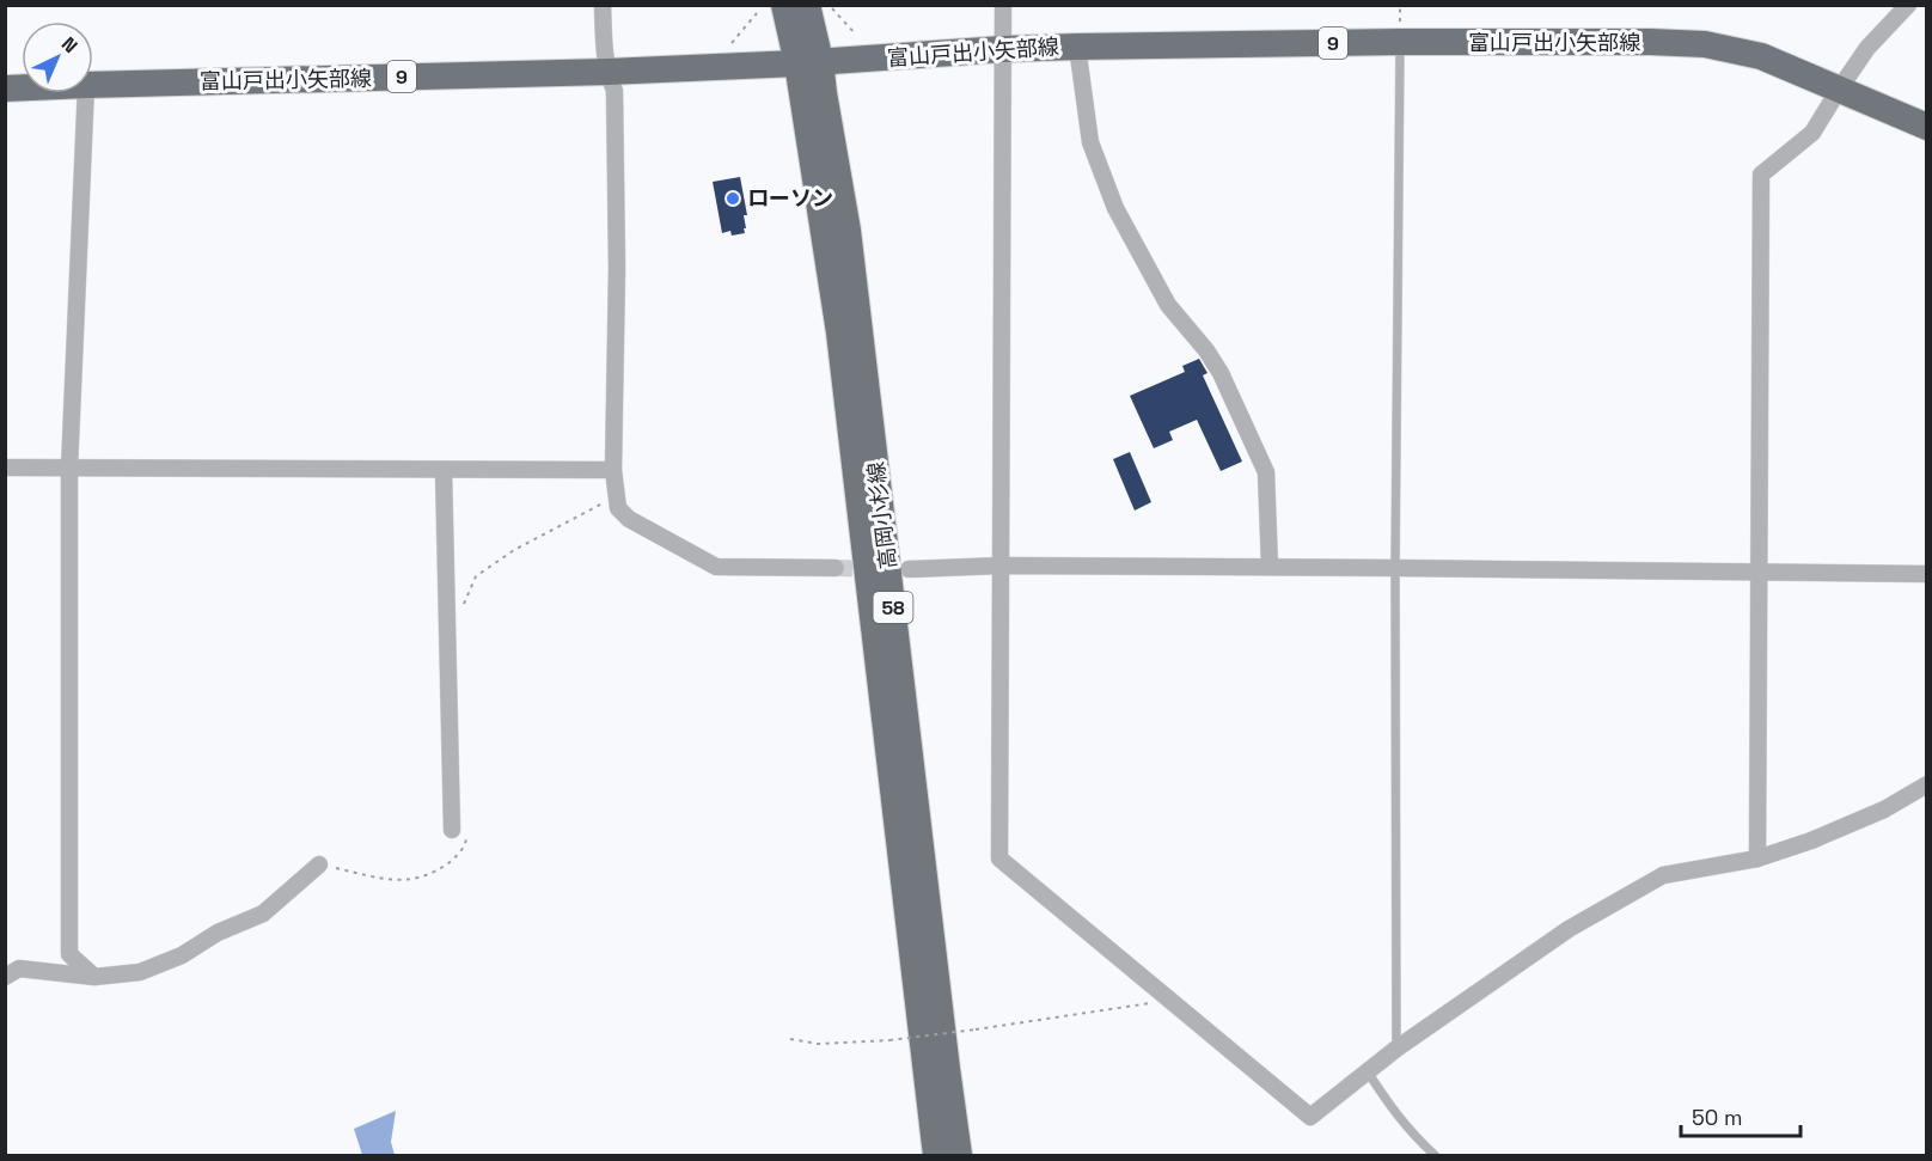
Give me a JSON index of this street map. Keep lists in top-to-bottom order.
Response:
{
  "streets": {
    "main road": [
      "9",
      "富山戸出小矢部線",
      "高岡小杉線",
      "58"
    ]
  },
  "crossings": [
    ["富山戸出小矢部線", "高岡小杉線"]
  ],
  "places": ["ローソン"],
  "scale_bar": "50 m",
  "north": "top right"
}
